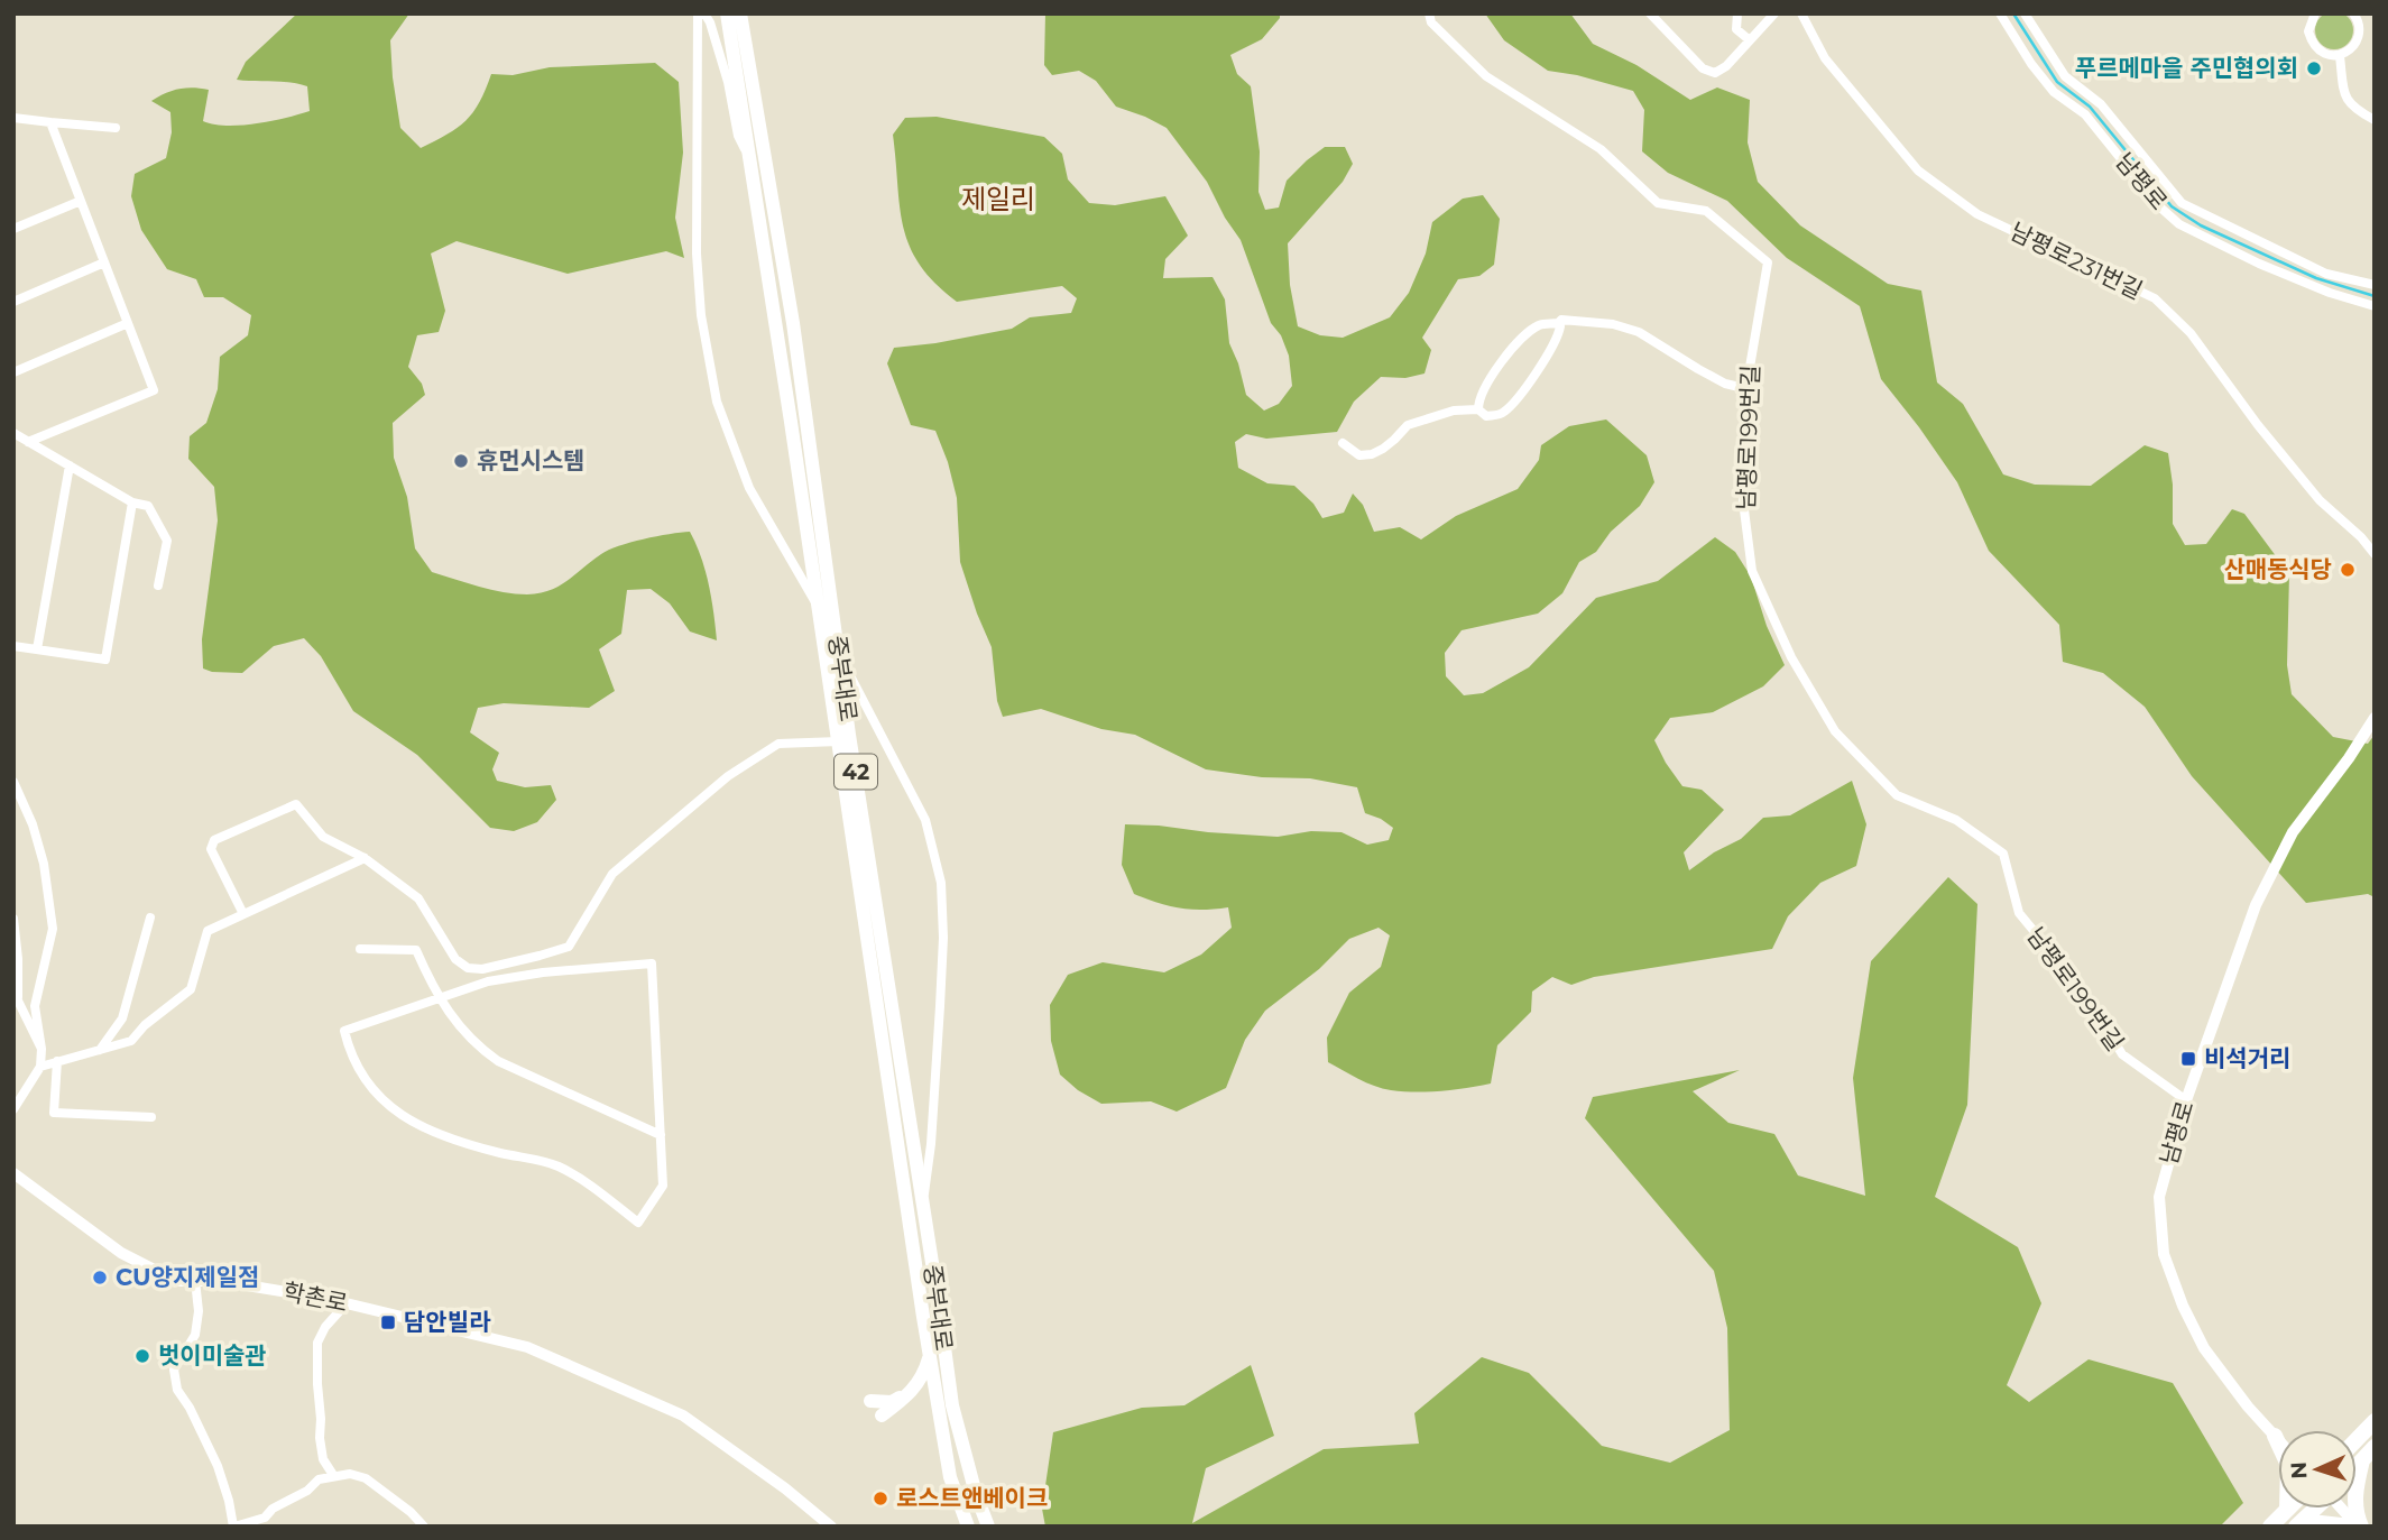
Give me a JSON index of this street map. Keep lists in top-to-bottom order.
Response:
{
  "streets": {
    "main road": ["중부대로", "42"],
    "street": [
      "남평로",
      "남평로231번길",
      "남평로199번길",
      "학촌로"
    ]
  },
  "crossings": [
    ["남평로", "남평로199번길"]
  ],
  "districts": ["제일리"],
  "places": {
    "other": [
      "푸르메마을 주민협의회",
      "휴먼시스템",
      "산매동식당",
      "CU양지제일점",
      "벗이미술관",
      "로스트앤베이크"
    ],
    "transit": ["비석거리", "담안빌라"]
  },
  "north": "left"
}
